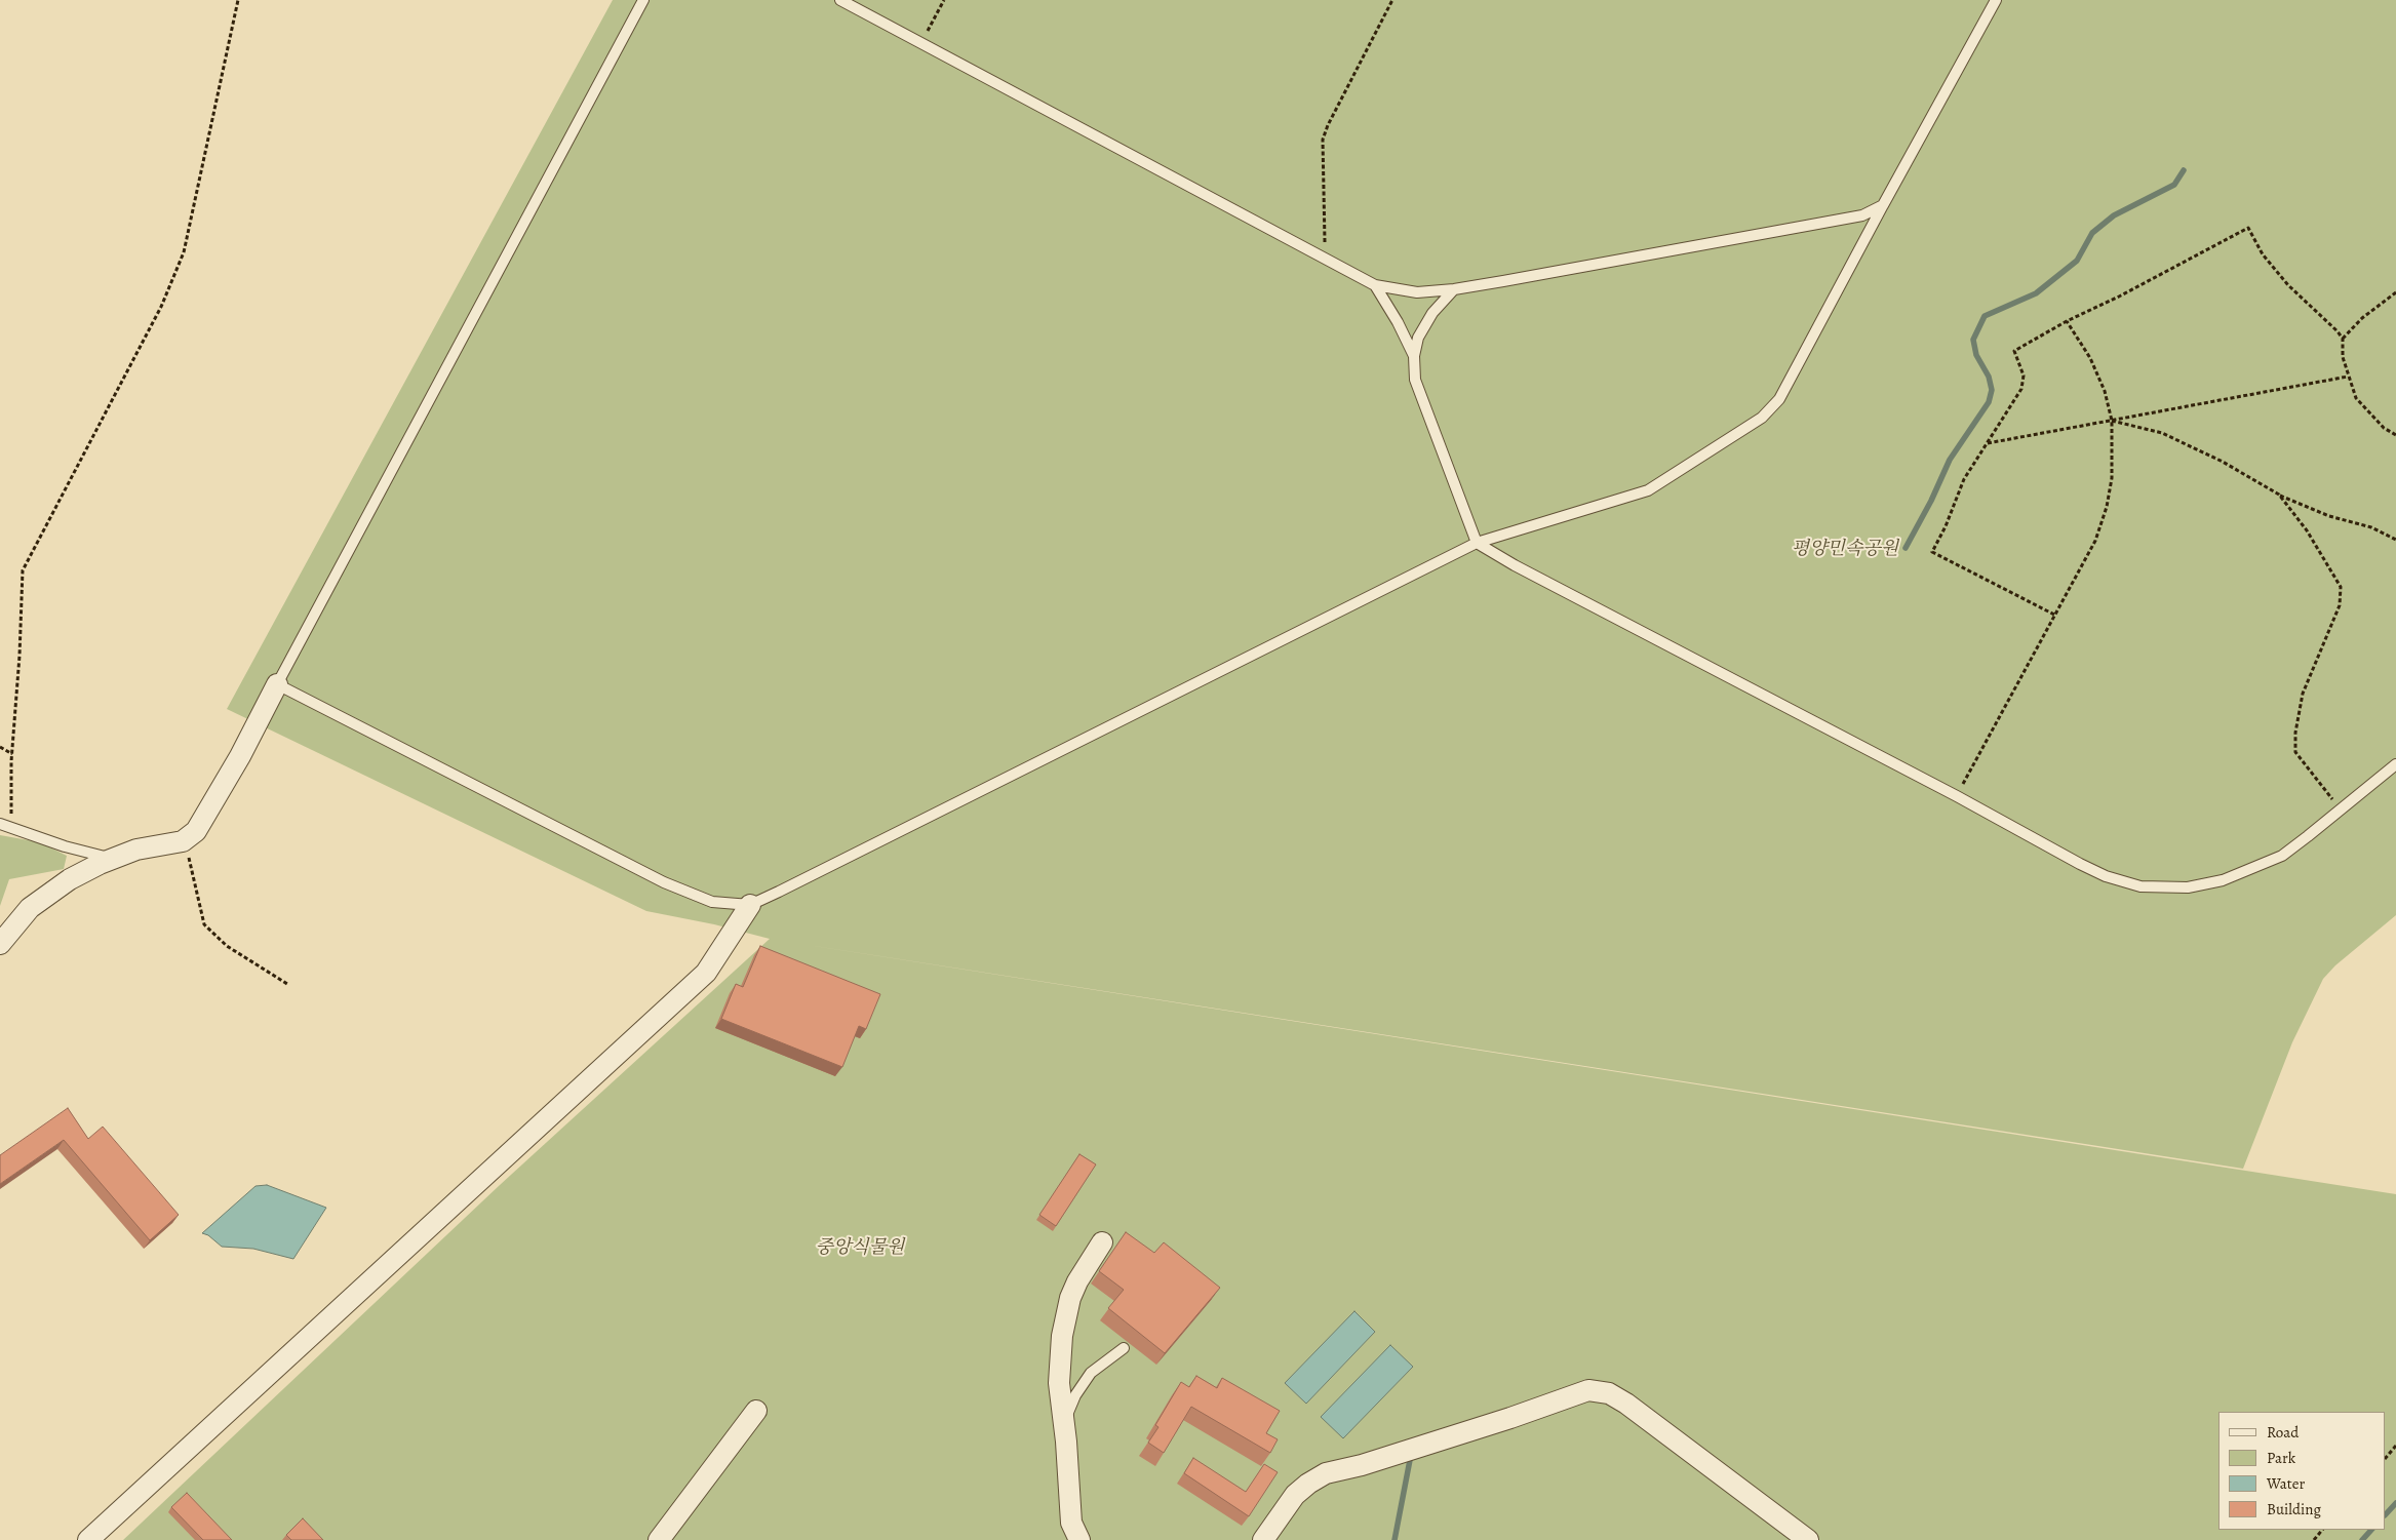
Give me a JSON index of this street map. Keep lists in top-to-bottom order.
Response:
{
  "parks": ["평양민속공원", "중앙식물원"],
  "legend": [
    "Road",
    "Park",
    "Water",
    "Building"
  ]
}
